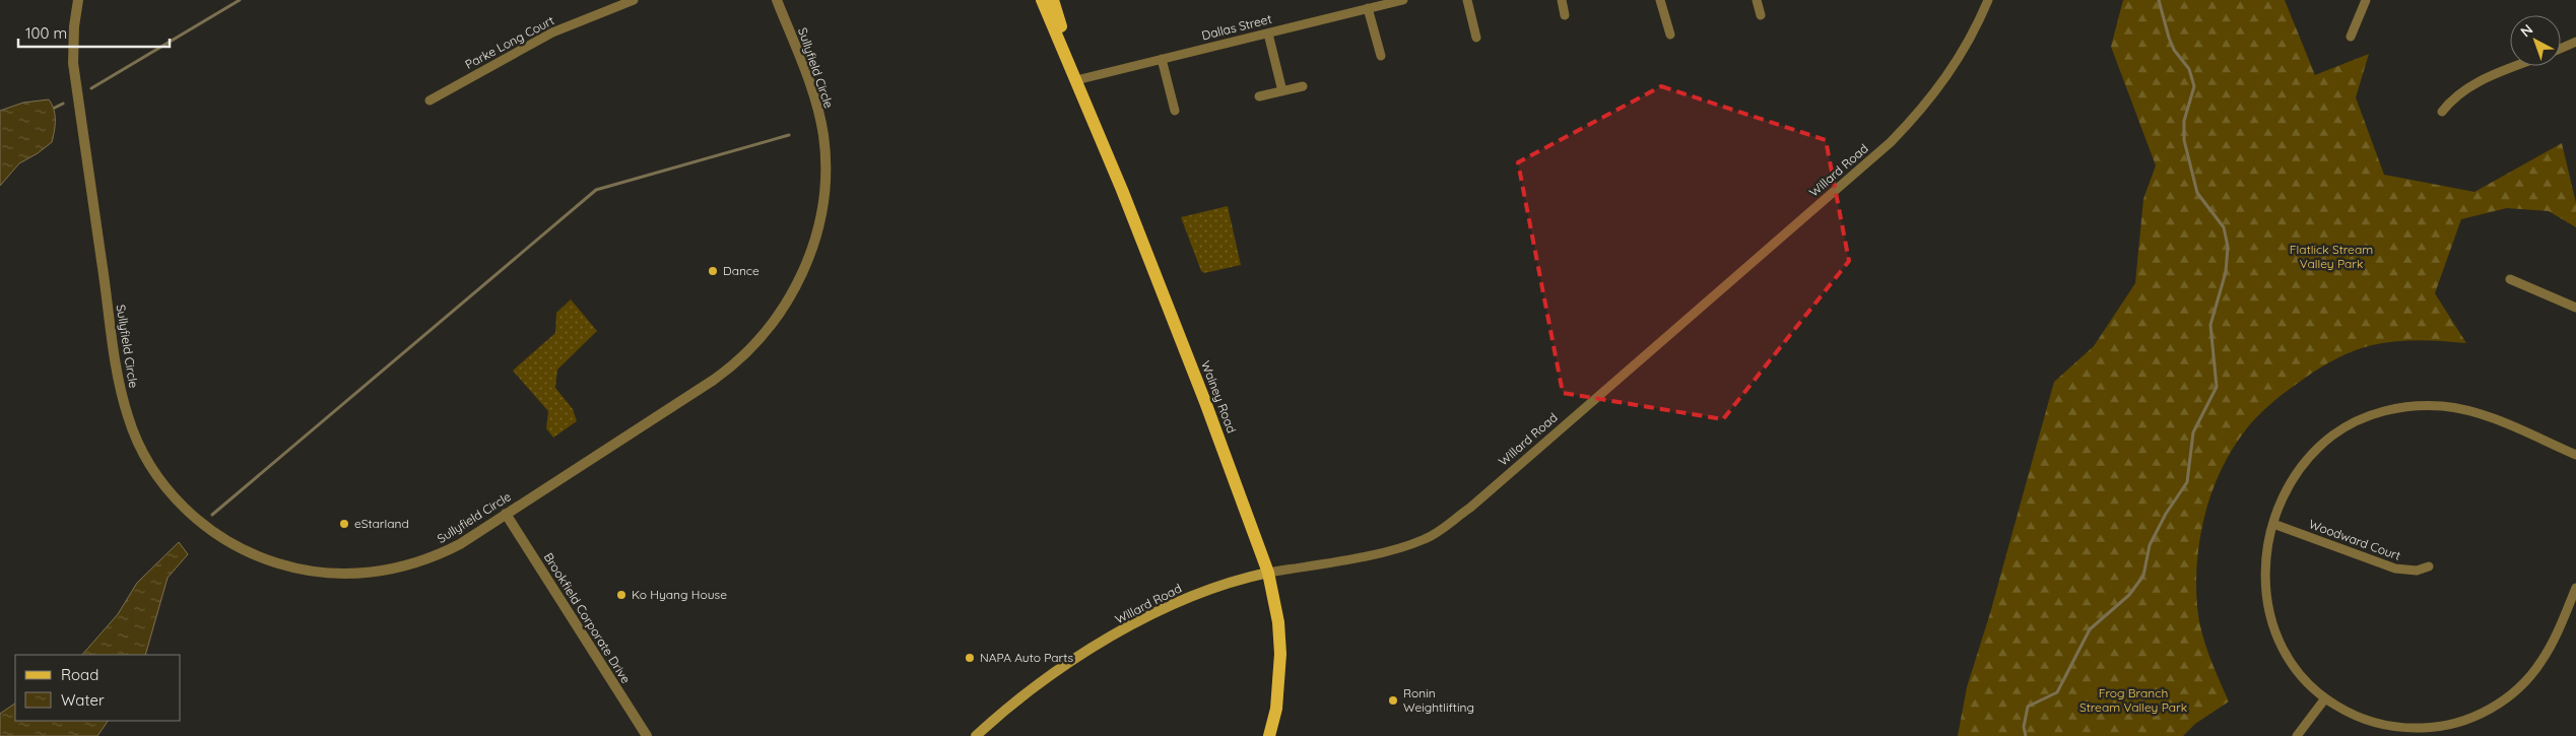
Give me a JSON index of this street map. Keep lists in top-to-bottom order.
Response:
{
  "streets": {
    "main road": ["Willard Road", "Walney Road"],
    "street": [
      "Dallas Street",
      "Parke Long Court",
      "Sullyfield Circle",
      "Woodward Court",
      "Brookfield Corporate Drive"
    ]
  },
  "crossings": [
    ["Dallas Street", "Walney Road"],
    ["Sullyfield Circle", "Brookfield Corporate Drive"],
    ["Willard Road", "Walney Road"]
  ],
  "parks": ["Flatlick Stream Valley Park", "Frog Branch Stream Valley Park"],
  "places": [
    "Dance",
    "eStarland",
    "Ko Hyang House",
    "NAPA Auto Parts",
    "Ronin Weightlifting"
  ],
  "legend": ["Road", "Water"],
  "scale_bar": "100 m",
  "north": "top left"
}
